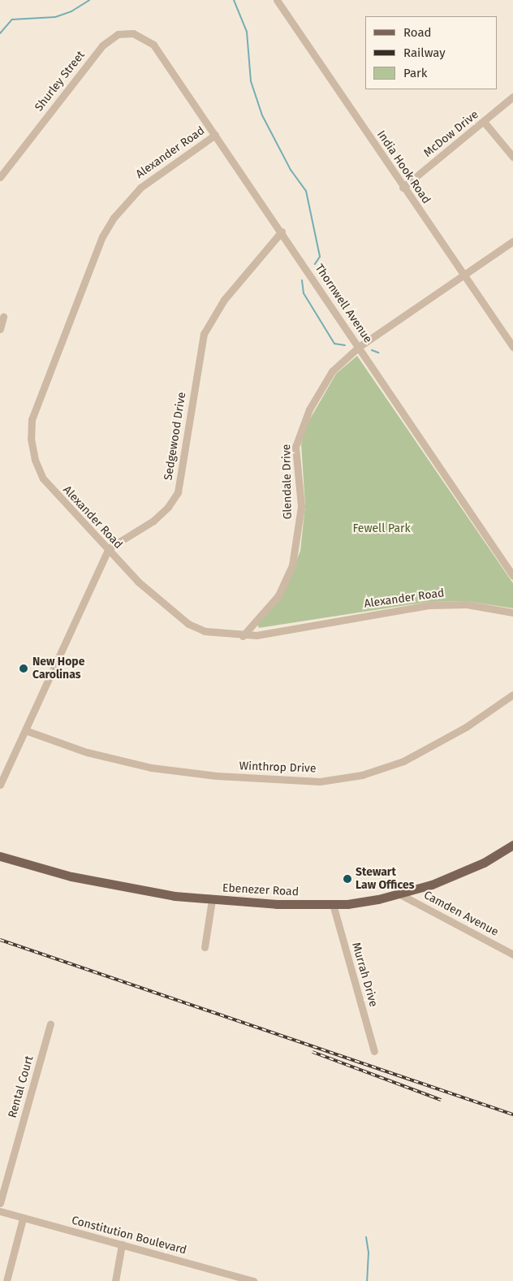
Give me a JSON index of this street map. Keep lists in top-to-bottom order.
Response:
{
  "streets": {
    "main road": ["Ebenezer Road"],
    "street": [
      "Shurley Street",
      "McDow Drive",
      "Alexander Road",
      "India Hook Road",
      "Thornwell Avenue",
      "Sedgewood Drive",
      "Glendale Drive",
      "Winthrop Drive",
      "Camden Avenue",
      "Murrah Drive",
      "Rental Court",
      "Constitution Boulevard"
    ]
  },
  "crossings": [
    ["Shurley Street", "Thornwell Avenue"],
    ["McDow Drive", "India Hook Road"],
    ["Alexander Road", "Thornwell Avenue"],
    ["Alexander Road", "Sedgewood Drive"],
    ["Alexander Road", "Glendale Drive"],
    ["India Hook Road", "Glendale Drive"],
    ["Thornwell Avenue", "Sedgewood Drive"],
    ["Thornwell Avenue", "Glendale Drive"],
    ["Ebenezer Road", "Camden Avenue"],
    ["Ebenezer Road", "Murrah Drive"]
  ],
  "parks": ["Fewell Park"],
  "places": ["New Hope Carolinas", "Stewart Law Offices"],
  "legend": ["Road", "Railway", "Park"]
}
